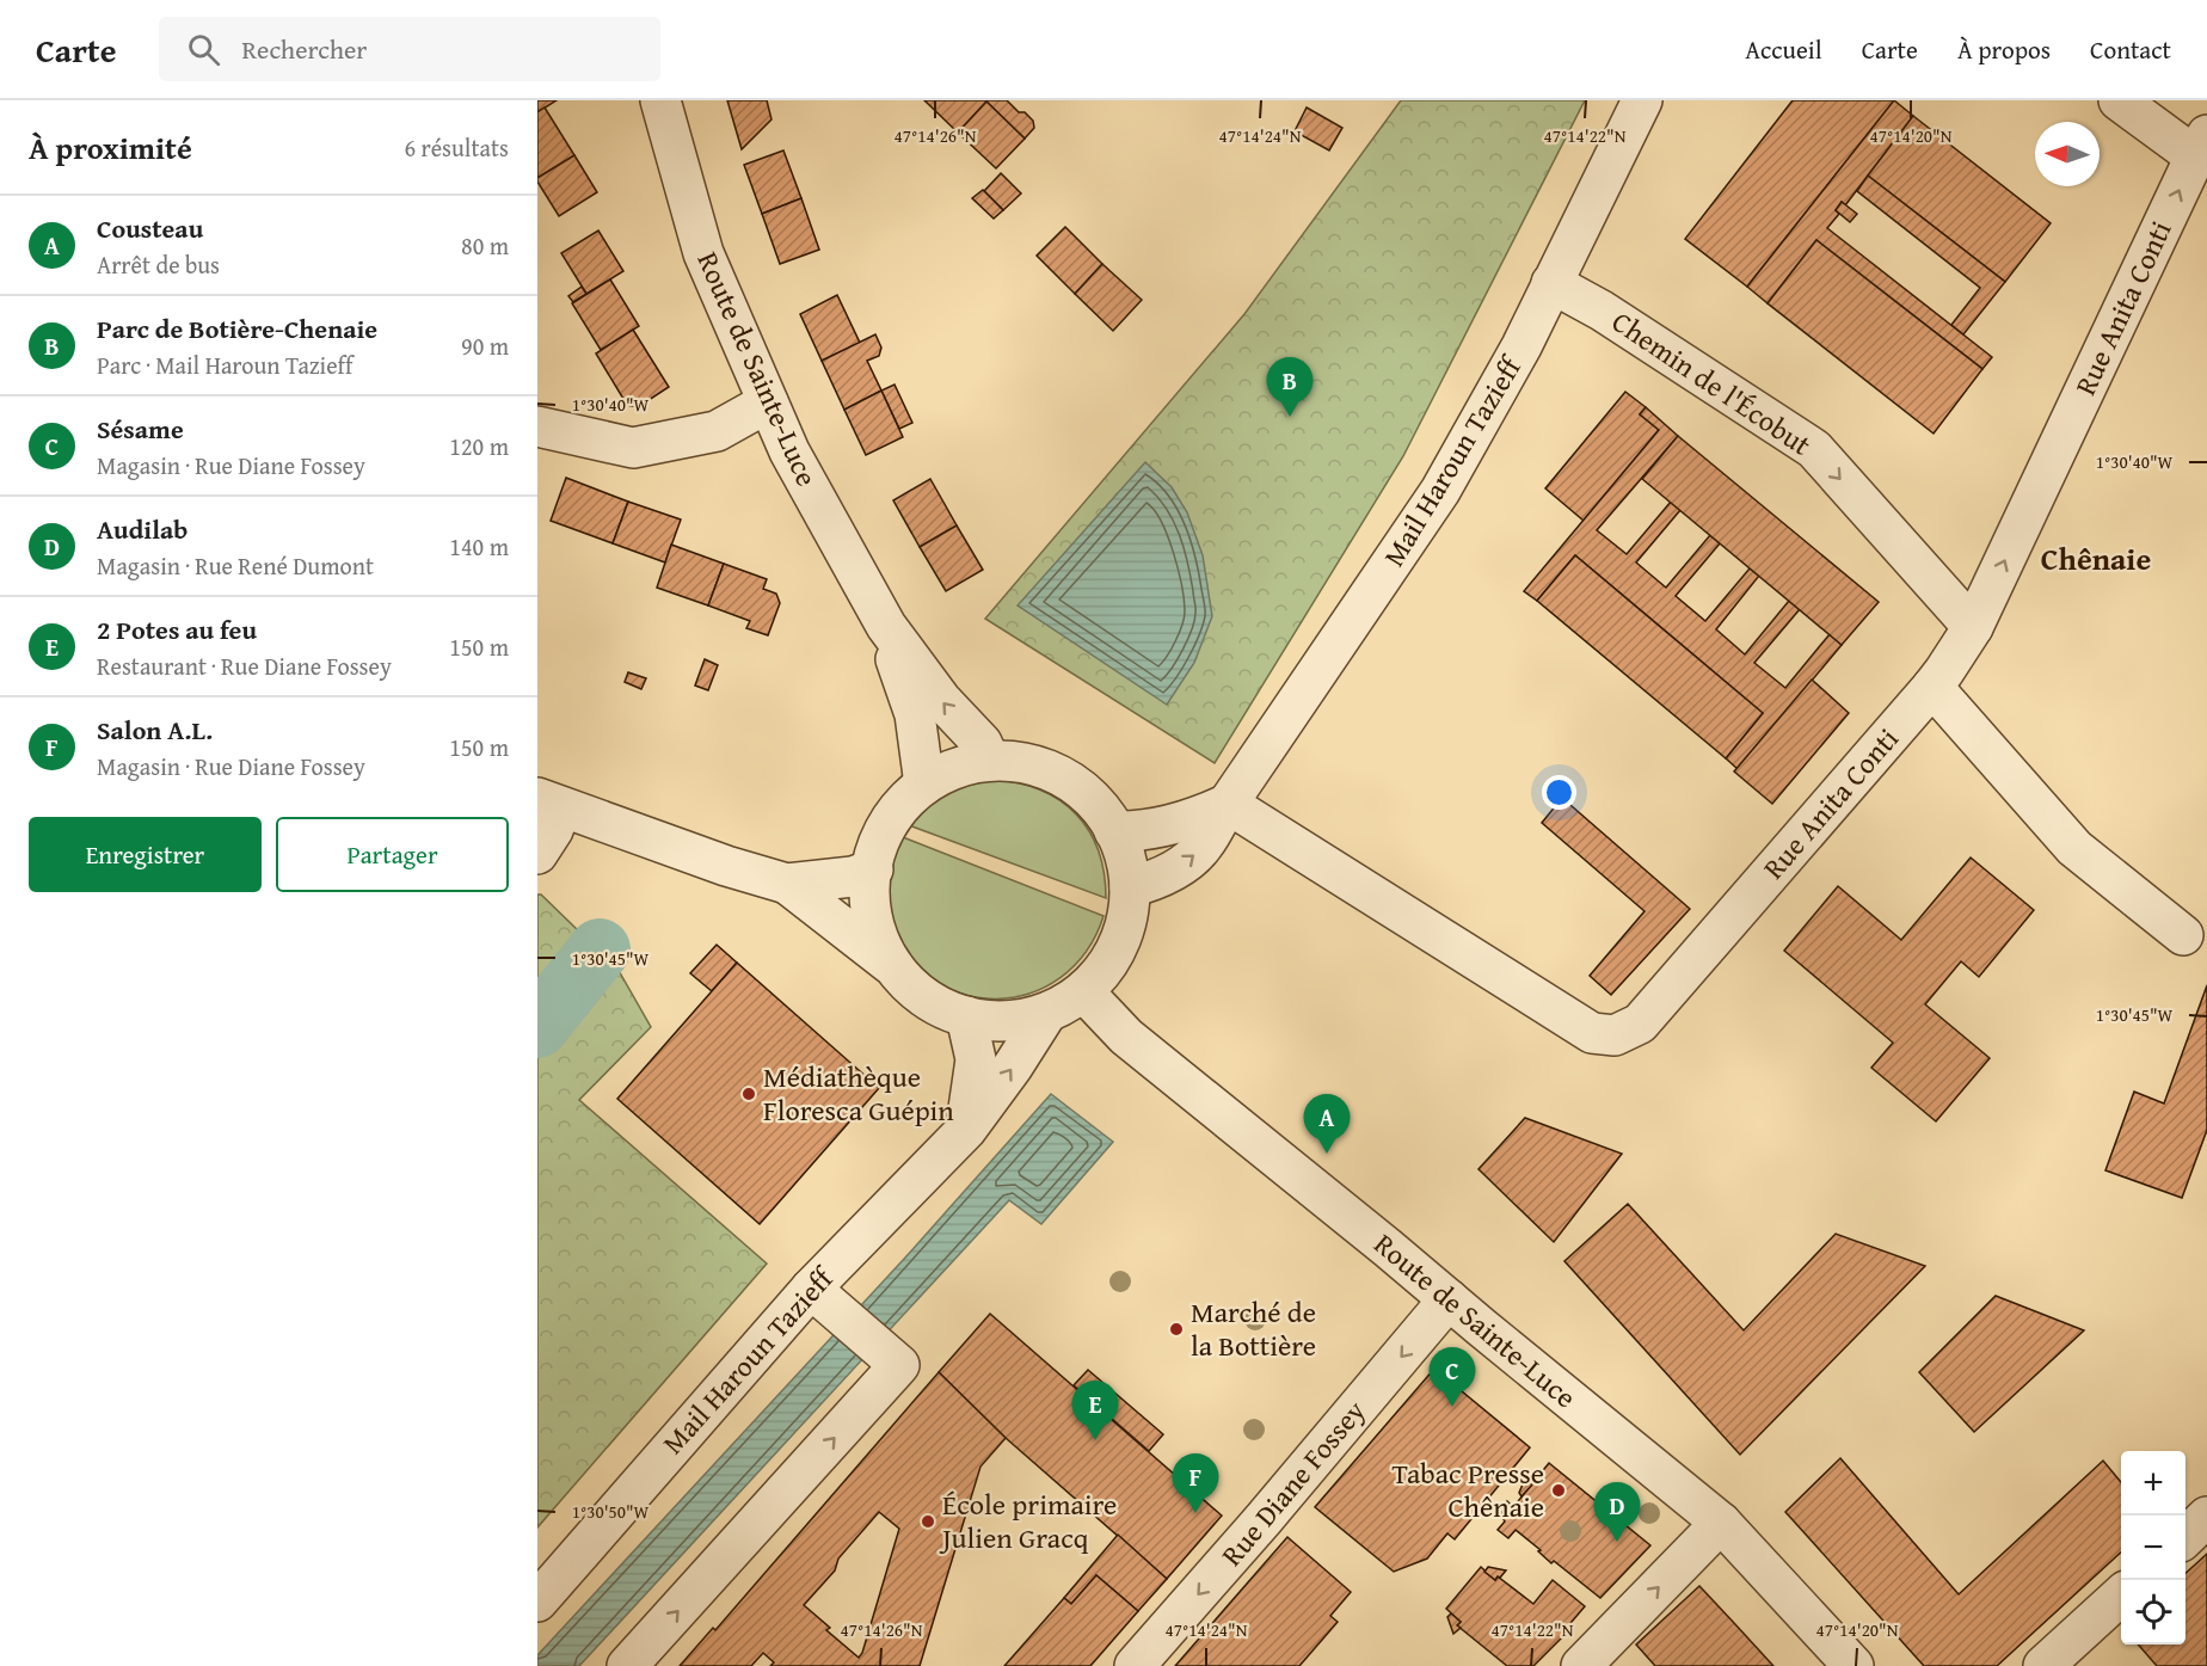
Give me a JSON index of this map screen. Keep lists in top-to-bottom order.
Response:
{
  "streets": {
    "street": [
      "Rue Anita Conti",
      "Route de Sainte-Luce",
      "Chemin de l'Écobut",
      "Mail Haroun Tazieff",
      "Rue Diane Fossey"
    ]
  },
  "crossings": [
    ["Rue Anita Conti", "Chemin de l'Écobut"],
    ["Rue Anita Conti", "Mail Haroun Tazieff"],
    ["Route de Sainte-Luce", "Rue Diane Fossey"],
    ["Chemin de l'Écobut", "Mail Haroun Tazieff"]
  ],
  "one_way": ["Chemin de l'Écobut"],
  "districts": ["Chênaie"],
  "places": [
    "Médiathèque Floresca Guépin",
    "Marché de la Bottière",
    "Tabac Presse Chênaie",
    "École primaire Julien Gracq"
  ],
  "north": "left",
  "page": {
    "header": "Carte",
    "search": "Rechercher",
    "nav": [
      "Accueil",
      "Carte",
      "À propos",
      "Contact"
    ],
    "heading": ["À proximité", "6 résultats"],
    "list": [
      {
        "mark": "A",
        "name": "Cousteau",
        "note": "Arrêt de bus",
        "value": "80 m"
      },
      {
        "mark": "B",
        "name": "Parc de Botière-Chenaie",
        "note": "Parc · Mail Haroun Tazieff",
        "value": "90 m"
      },
      {
        "mark": "C",
        "name": "Sésame",
        "note": "Magasin · Rue Diane Fossey",
        "value": "120 m"
      },
      {
        "mark": "D",
        "name": "Audilab",
        "note": "Magasin · Rue René Dumont",
        "value": "140 m"
      },
      {
        "mark": "E",
        "name": "2 Potes au feu",
        "note": "Restaurant · Rue Diane Fossey",
        "value": "150 m"
      },
      {
        "mark": "F",
        "name": "Salon A.L.",
        "note": "Magasin · Rue Diane Fossey",
        "value": "150 m"
      }
    ],
    "pins": [
      "B",
      "A",
      "C",
      "E",
      "F",
      "D"
    ],
    "buttons": ["Enregistrer", "Partager"],
    "map_buttons": ["+", "−"]
  },
  "coordinates": [
    "47°14'26\"N",
    "47°14'24\"N",
    "47°14'22\"N",
    "47°14'20\"N",
    "1°30'40\"W",
    "1°30'45\"W",
    "1°30'50\"W"
  ]
}
